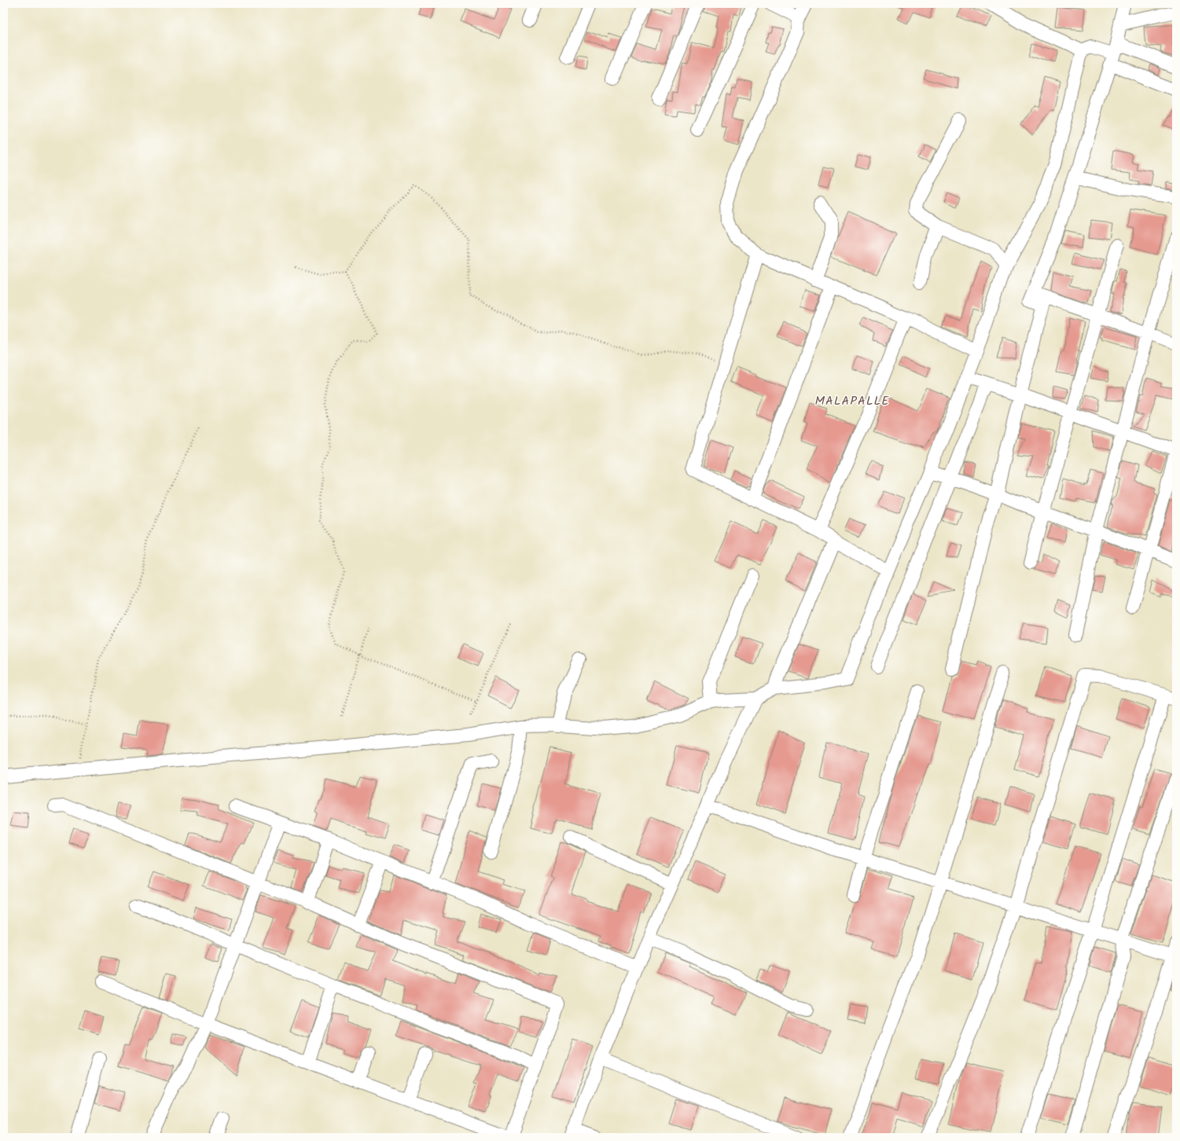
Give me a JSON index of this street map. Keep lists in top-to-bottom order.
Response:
{
  "districts": ["MALAPALLE"]
}
